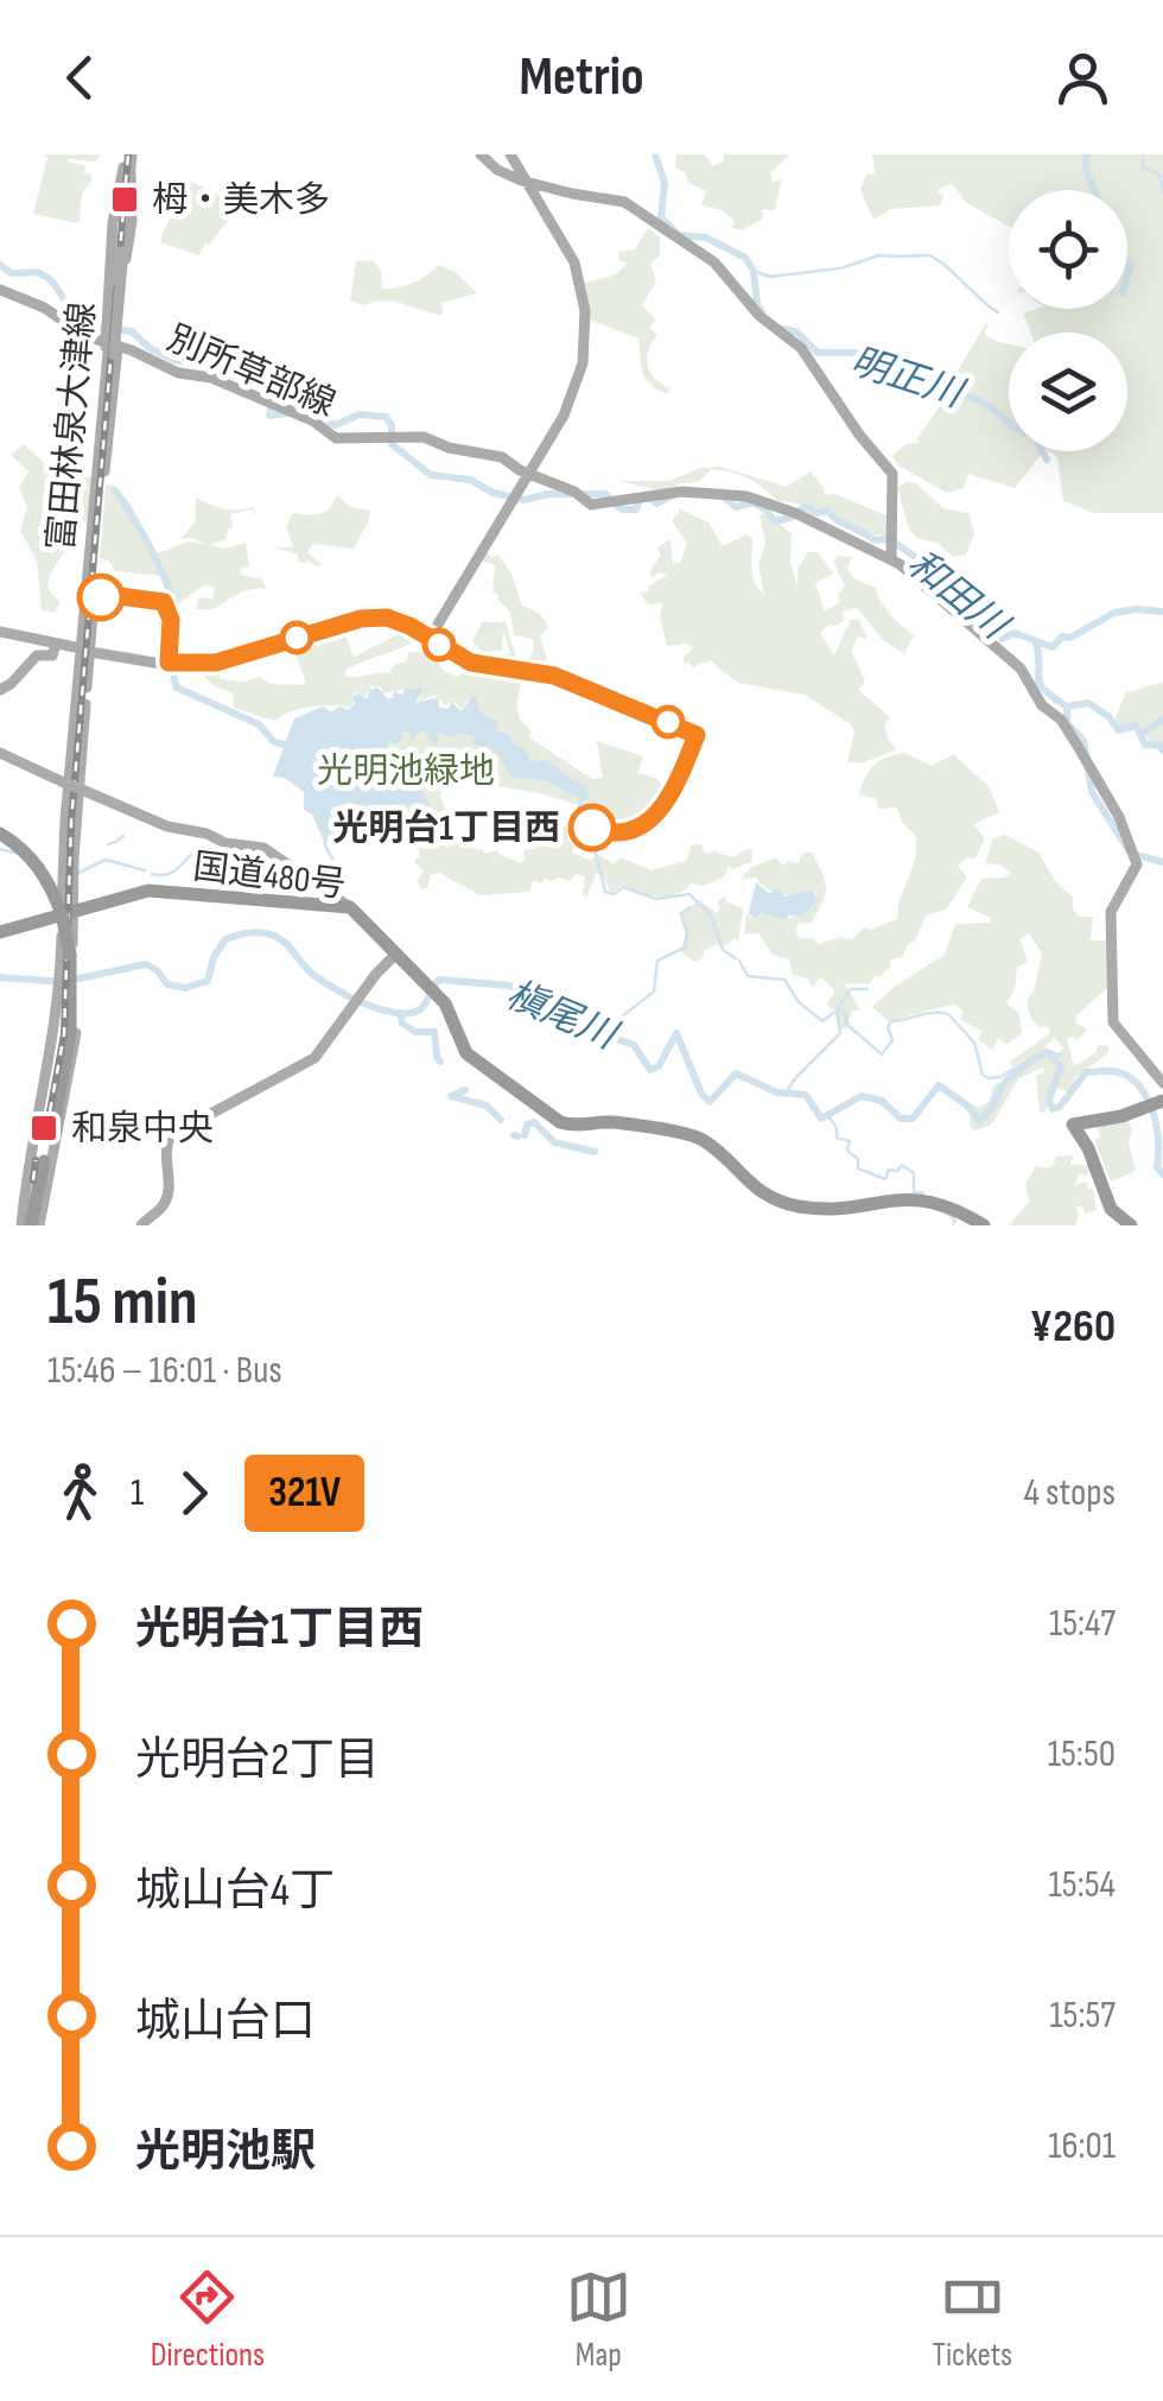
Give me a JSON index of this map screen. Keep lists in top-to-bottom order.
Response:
{
  "streets": {
    "highway": ["国道480号"],
    "main road": ["別所草部線", "富田林泉大津線"]
  },
  "crossings": [
    ["別所草部線", "富田林泉大津線"]
  ],
  "water": ["明正川", "和田川", "槇尾川"],
  "parks": ["光明池緑地"],
  "places": {
    "transit": ["栂・美木多", "和泉中央"],
    "other": ["光明台1丁目西"]
  },
  "lines": ["bus line 321V"],
  "page": {
    "header": "Metrio",
    "heading": ["15 min", "15:46 – 16:01 · Bus", "¥260"],
    "legs": ["1", "321V", "4 stops"],
    "list": [
      {
        "name": "光明台1丁目西",
        "value": "15:47"
      },
      {
        "name": "光明台2丁目",
        "value": "15:50"
      },
      {
        "name": "城山台4丁",
        "value": "15:54"
      },
      {
        "name": "城山台口",
        "value": "15:57"
      },
      {
        "name": "光明池駅",
        "value": "16:01"
      }
    ],
    "tabs": ["Directions", "Map", "Tickets"]
  }
}
